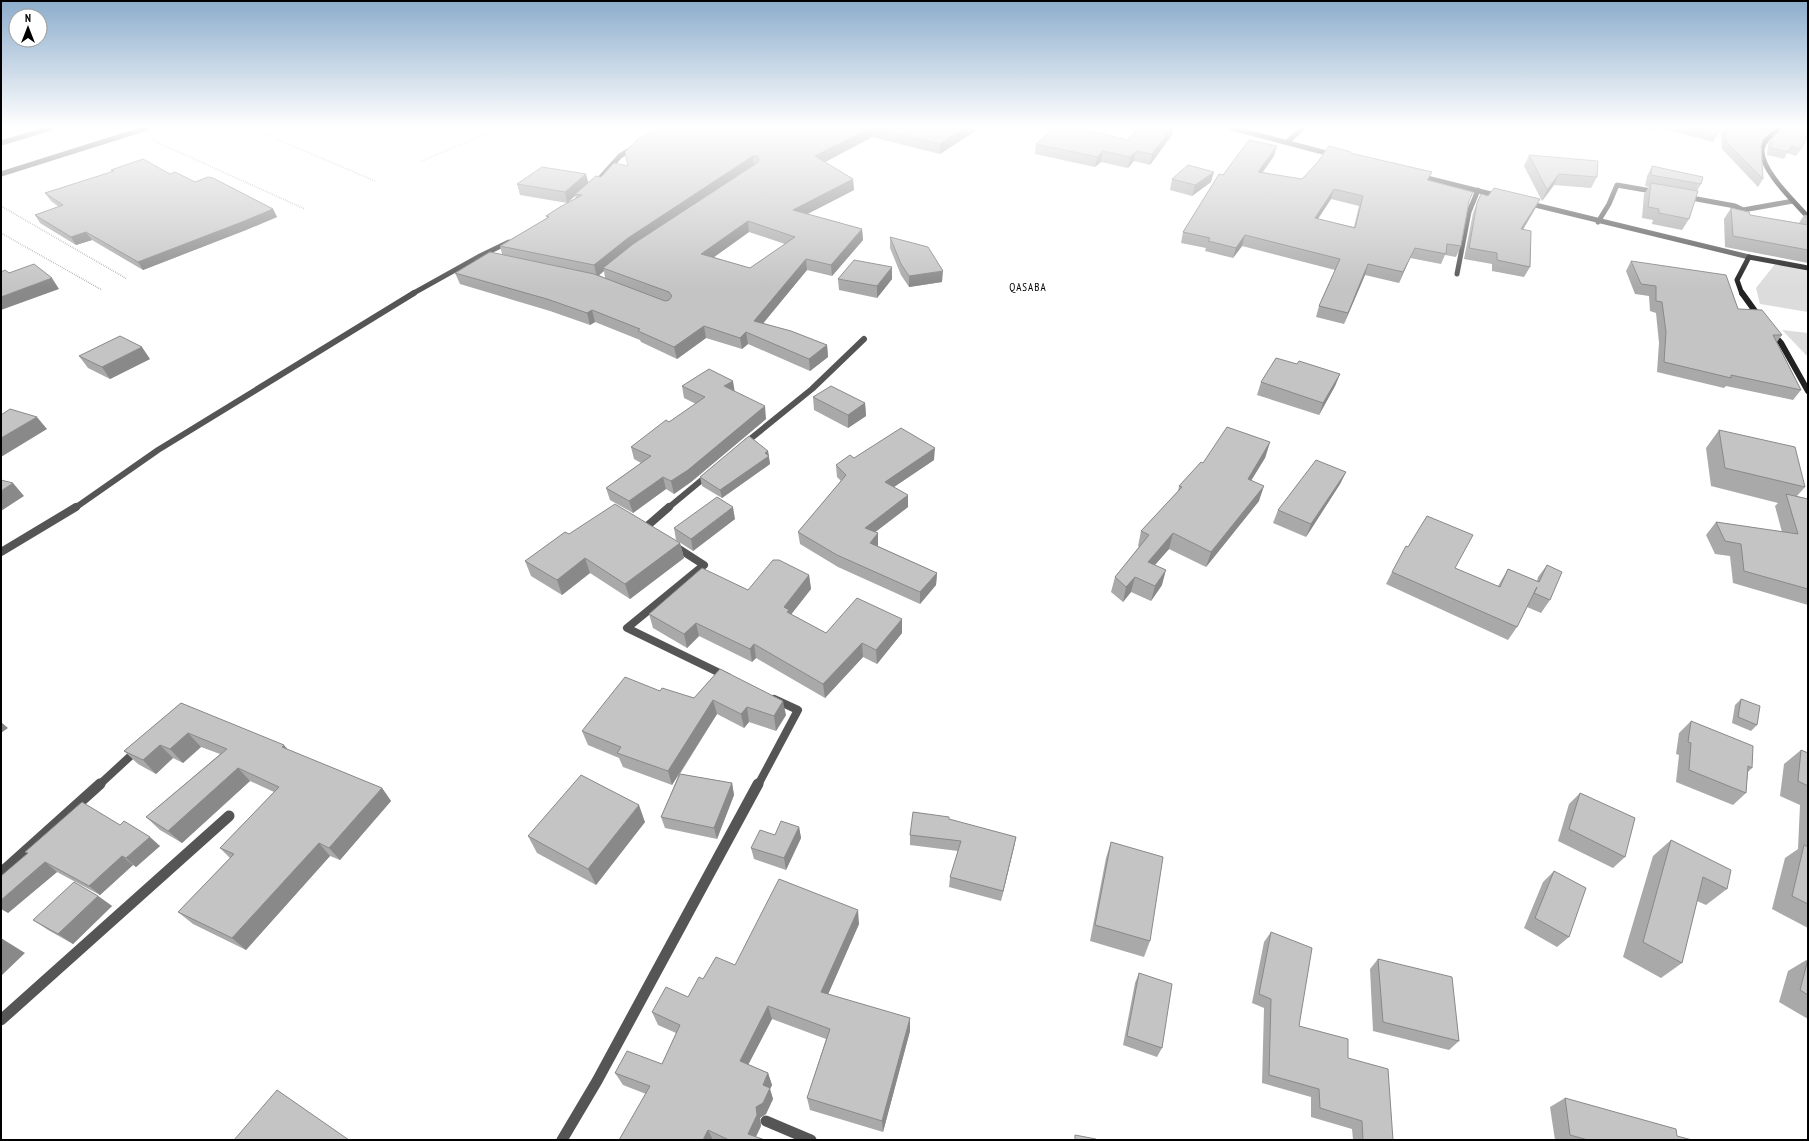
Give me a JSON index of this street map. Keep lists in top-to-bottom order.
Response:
{
  "districts": ["QASABA"],
  "north": "top"
}
